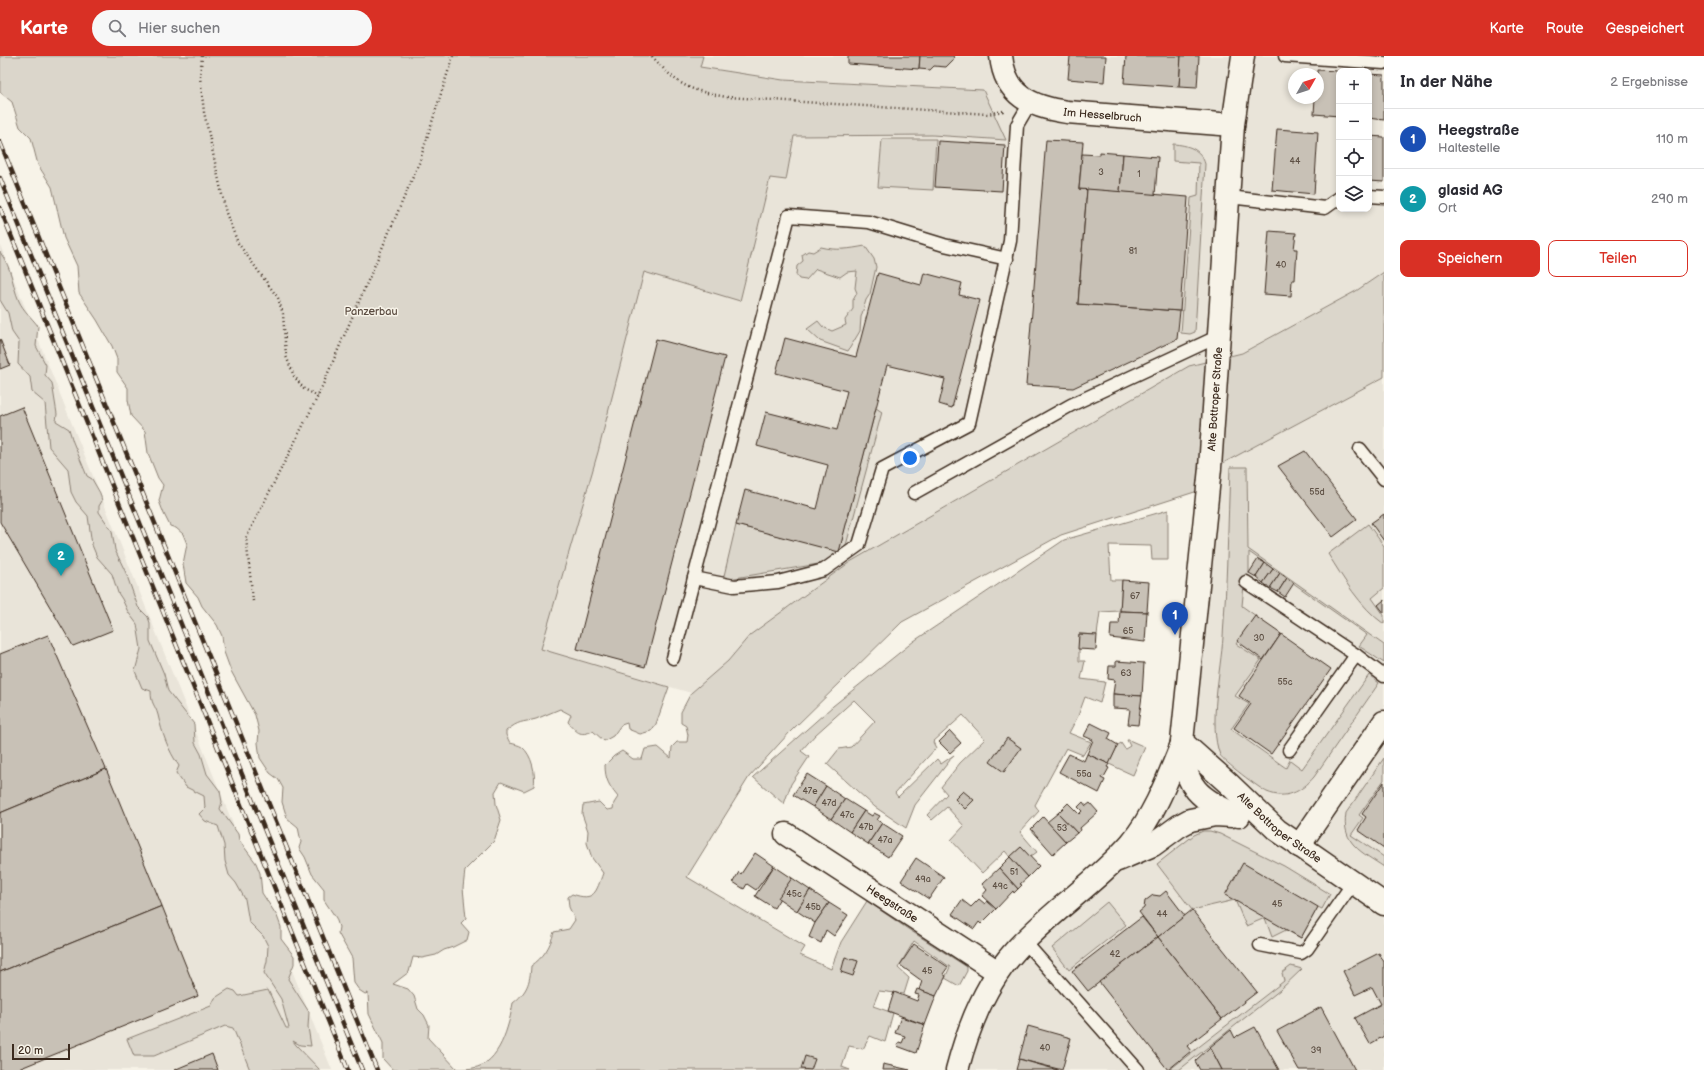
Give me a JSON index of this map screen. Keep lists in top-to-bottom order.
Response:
{
  "streets": {
    "street": ["Im Hesselbruch", "Alte Bottroper Straße", "Heegstraße"]
  },
  "crossings": [
    ["Im Hesselbruch", "Alte Bottroper Straße"]
  ],
  "parks": ["Panzerbau"],
  "house_numbers": [
    "44",
    "3",
    "1",
    "81",
    "40",
    "55d",
    "67",
    "65",
    "30",
    "63",
    "55c",
    "55a",
    "47e",
    "47d",
    "47c",
    "47b",
    "53",
    "47a",
    "51",
    "49a",
    "49c",
    "45c",
    "45",
    "45b",
    "44",
    "42",
    "45",
    "40",
    "39"
  ],
  "scale_bar": "20 m",
  "north": "top right",
  "page": {
    "header": "Karte",
    "search": "Hier suchen",
    "nav": ["Karte", "Route", "Gespeichert"],
    "heading": ["In der Nähe", "2 Ergebnisse"],
    "map_buttons": ["+", "−"],
    "list": [
      {
        "mark": "1",
        "name": "Heegstraße",
        "note": "Haltestelle",
        "value": "110 m"
      },
      {
        "mark": "2",
        "name": "glasid AG",
        "note": "Ort",
        "value": "290 m"
      }
    ],
    "buttons": ["Speichern", "Teilen"],
    "pins": ["2", "1"],
    "scale": "20 m"
  }
}
